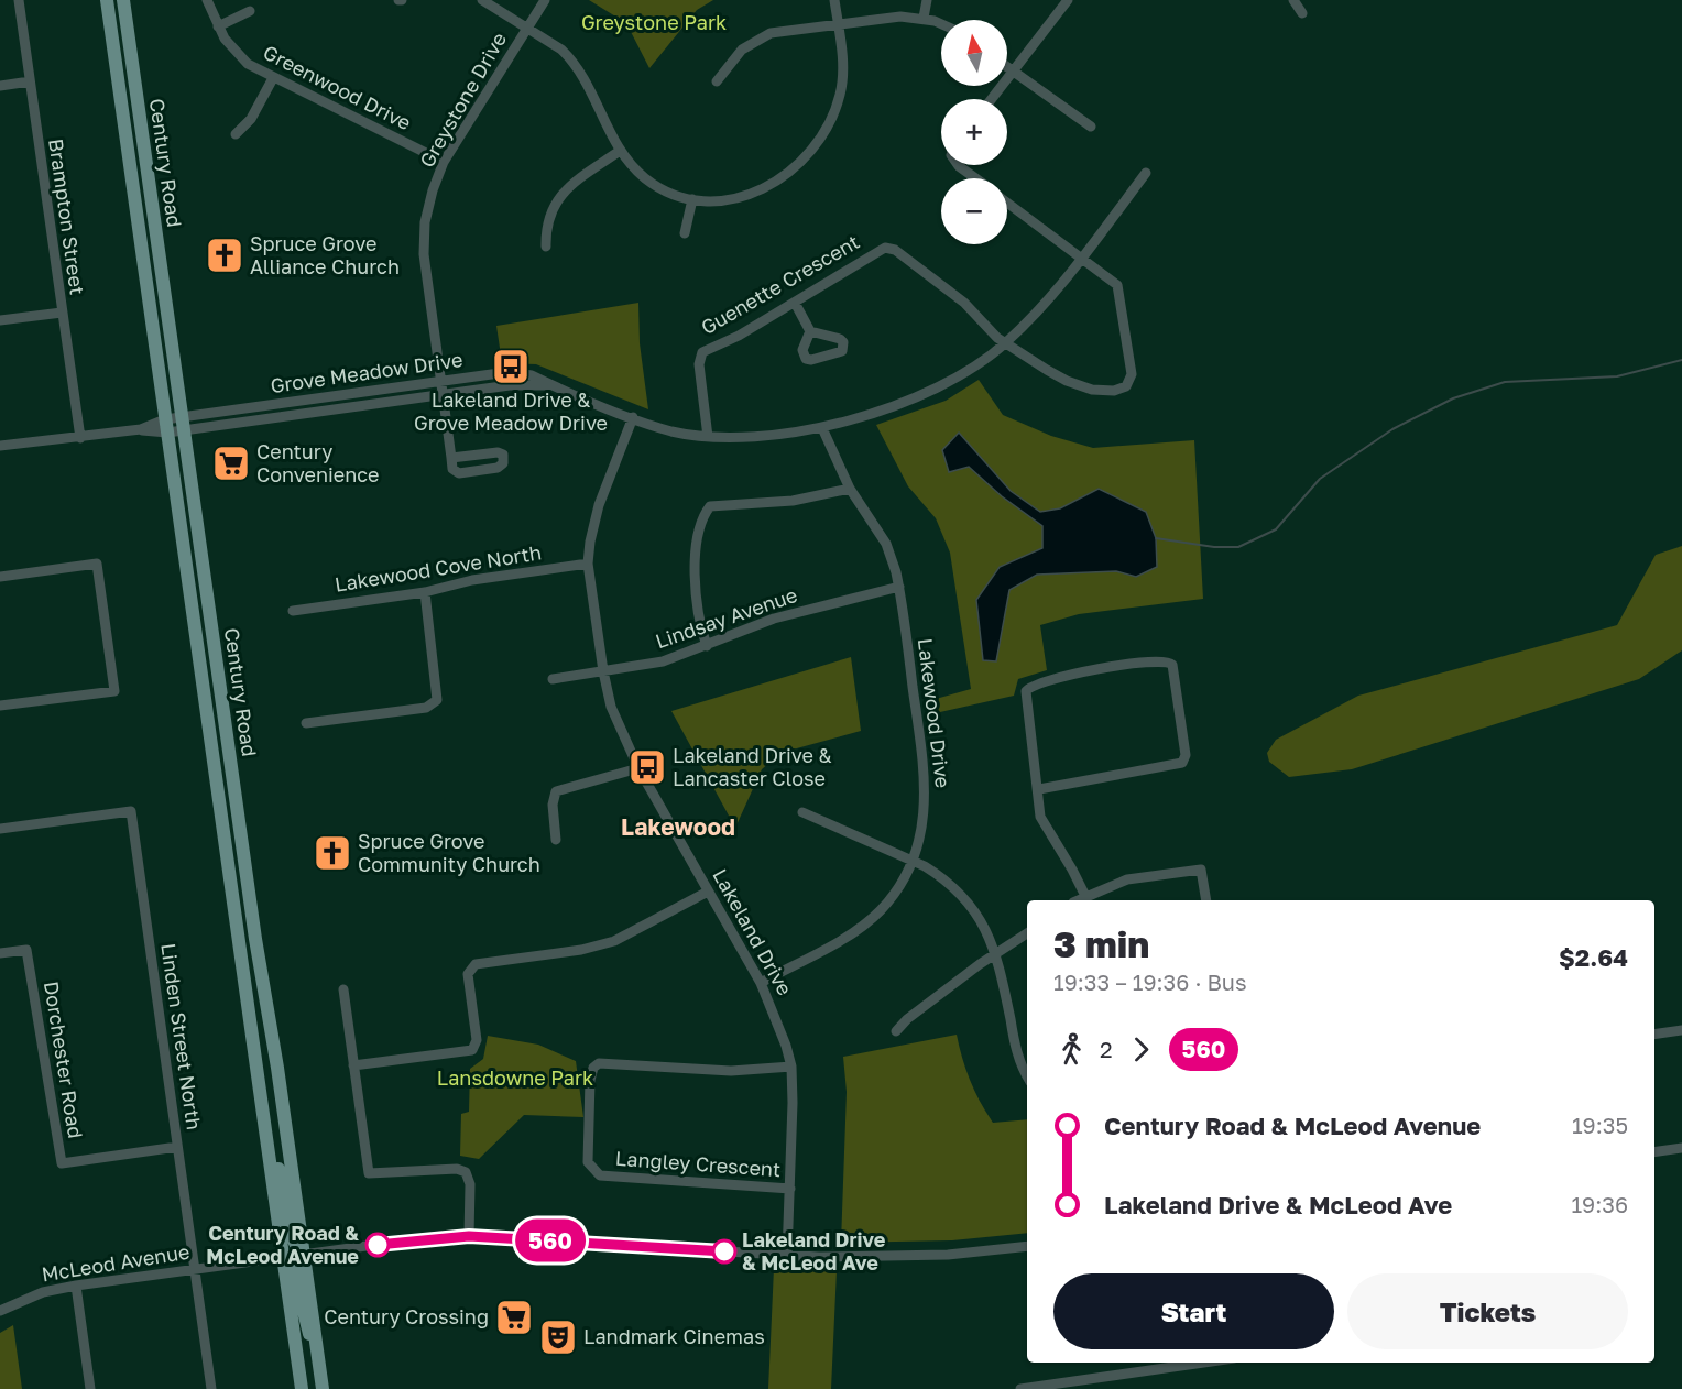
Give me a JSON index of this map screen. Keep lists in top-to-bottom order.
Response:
{
  "streets": {
    "main road": ["Century Road"],
    "street": [
      "Greenwood Drive",
      "Greystone Drive",
      "Brampton Street",
      "Guenette Crescent",
      "Grove Meadow Drive",
      "Lakewood Cove North",
      "Lindsay Avenue",
      "Lakewood Drive",
      "Lakeland Drive",
      "Linden Street North",
      "Dorchester Road",
      "Langley Crescent",
      "McLeod Avenue"
    ]
  },
  "crossings": [
    ["Greenwood Drive", "Greystone Drive"],
    ["Greystone Drive", "Grove Meadow Drive"],
    ["Century Road", "Grove Meadow Drive"],
    ["Century Road", "McLeod Avenue"],
    ["Guenette Crescent", "Grove Meadow Drive"],
    ["Grove Meadow Drive", "Lakewood Drive"],
    ["Grove Meadow Drive", "Lakeland Drive"],
    ["Lakewood Cove North", "Lakeland Drive"],
    ["Lindsay Avenue", "Lakewood Drive"],
    ["Lindsay Avenue", "Lakeland Drive"],
    ["Lakewood Drive", "Lakeland Drive"],
    ["Lakeland Drive", "Langley Crescent"],
    ["Lakeland Drive", "McLeod Avenue"],
    ["Linden Street North", "Dorchester Road"],
    ["Linden Street North", "McLeod Avenue"]
  ],
  "districts": ["Lakewood"],
  "parks": ["Greystone Park", "Lansdowne Park"],
  "places": {
    "church": ["Spruce Grove Alliance Church", "Spruce Grove Community Church"],
    "bus stop": ["Lakeland Drive & Grove Meadow Drive", "Lakeland Drive & Lancaster Close"],
    "supermarket": ["Century Convenience", "Century Crossing"],
    "other": ["Century Road & McLeod Avenue", "Lakeland Drive & McLeod Ave"],
    "theatre": ["Landmark Cinemas"]
  },
  "lines": ["bus line 560"],
  "north": "top",
  "page": {
    "on_map": "560",
    "map_buttons": ["+", "−"],
    "heading": ["3 min", "19:33 – 19:36 · Bus", "$2.64"],
    "legs": ["2", "560"],
    "list": [
      {
        "name": "Century Road & McLeod Avenue",
        "value": "19:35"
      },
      {
        "name": "Lakeland Drive & McLeod Ave",
        "value": "19:36"
      }
    ],
    "buttons": ["Start", "Tickets"]
  }
}
